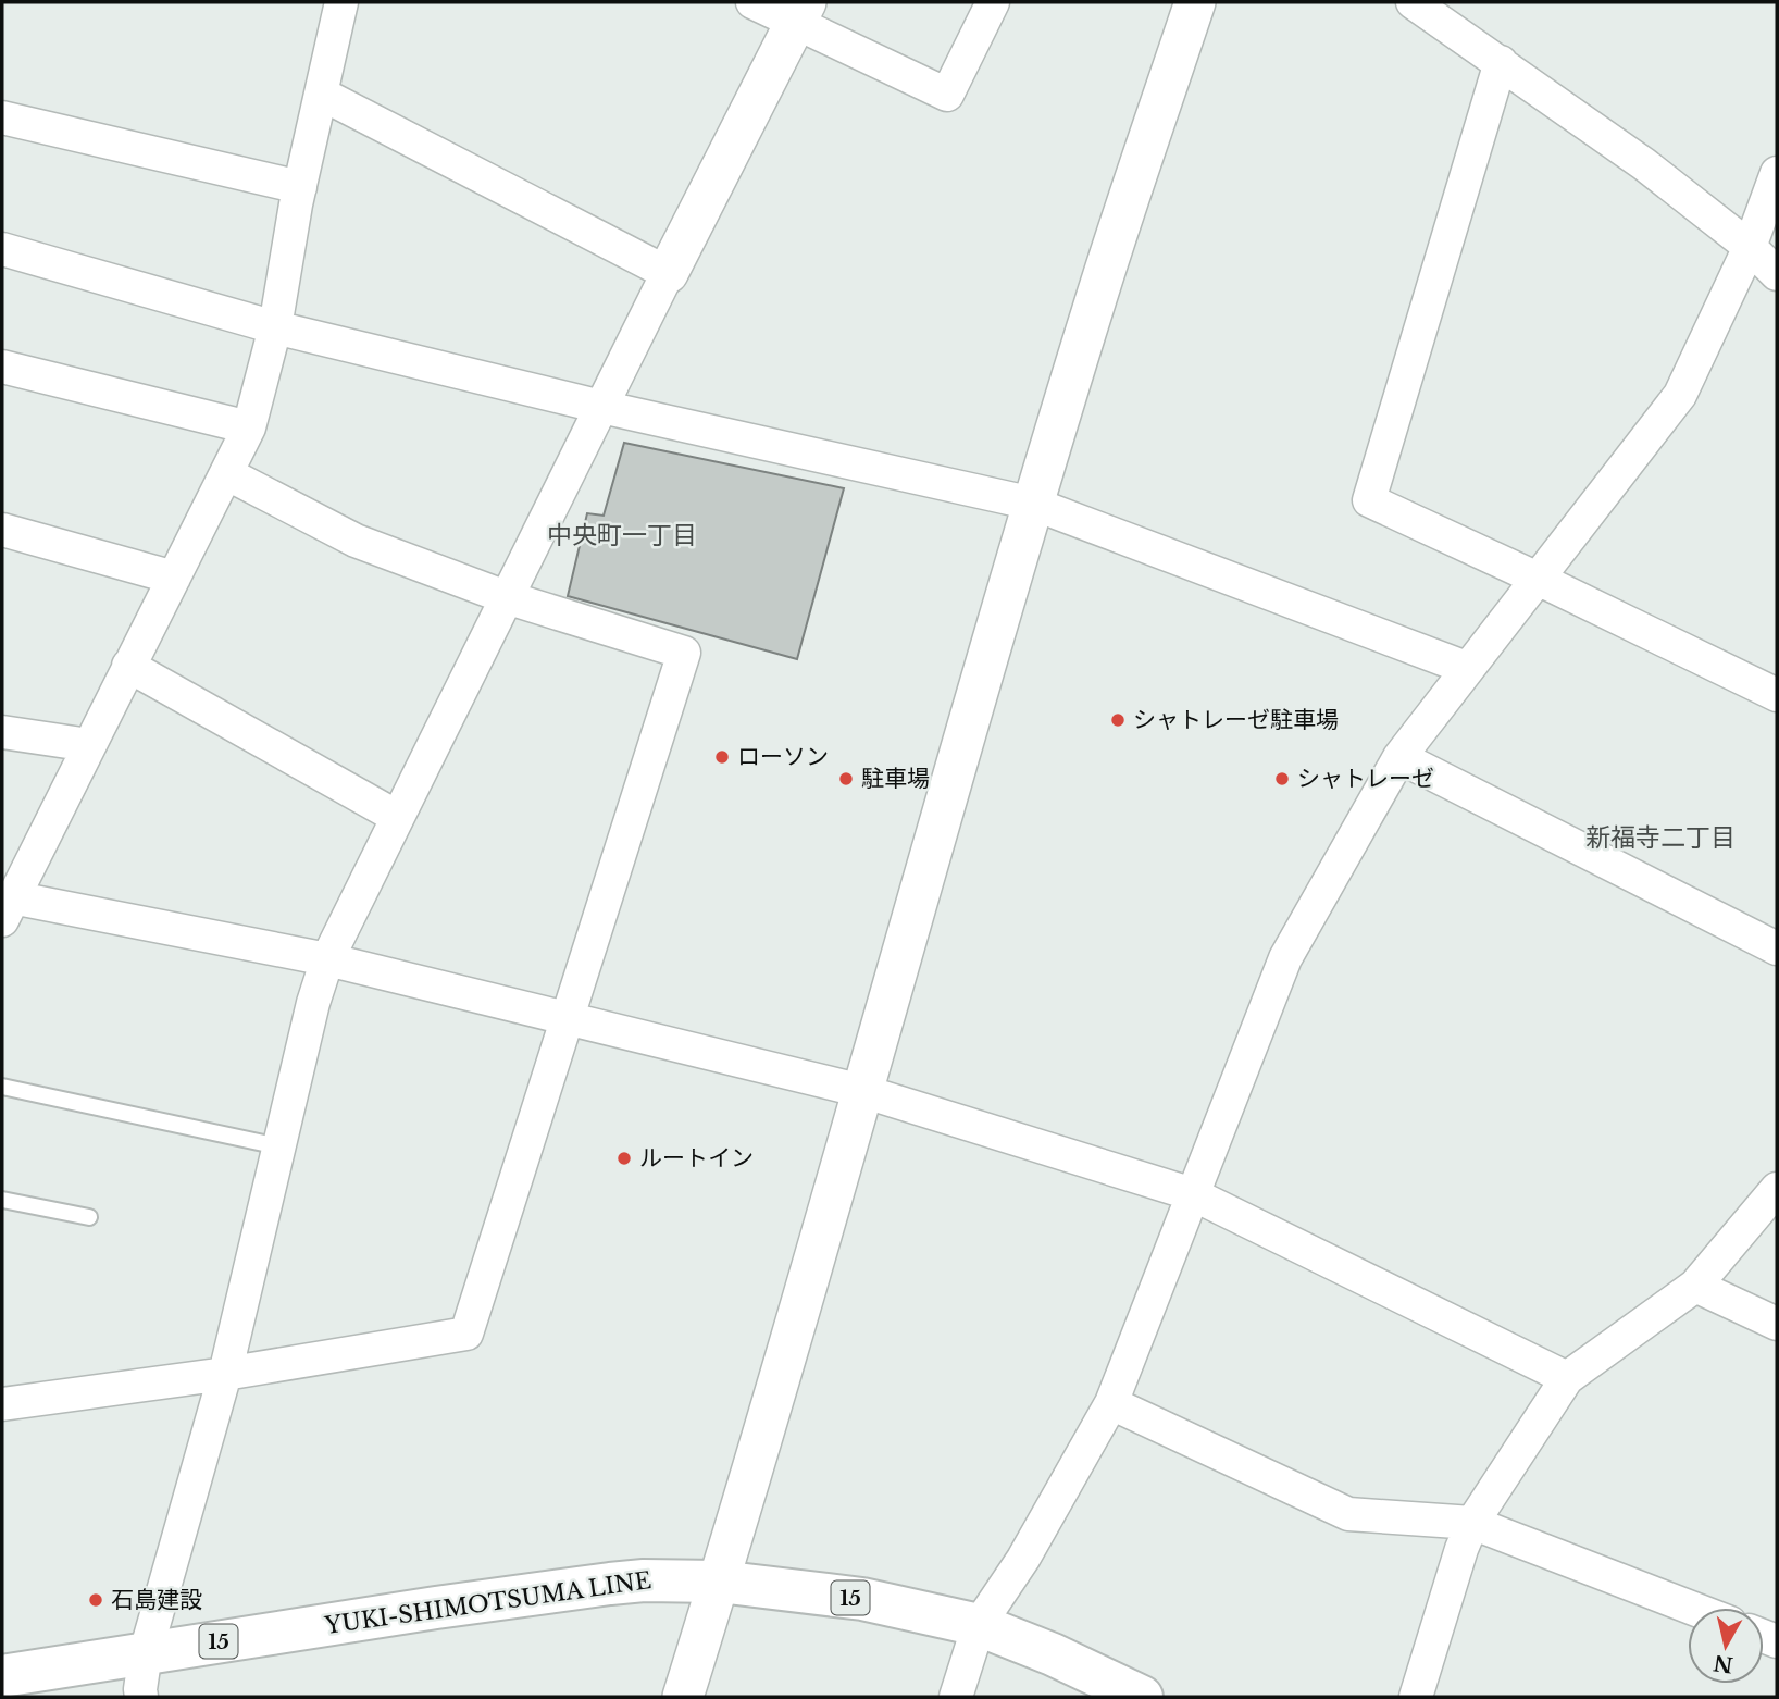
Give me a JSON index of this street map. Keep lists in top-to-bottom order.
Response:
{
  "streets": {
    "main road": ["15", "YUKI-SHIMOTSUMA LINE"]
  },
  "districts": ["中央町一丁目", "新福寺二丁目"],
  "places": [
    "シャトレーゼ駐車場",
    "ローソン",
    "駐車場",
    "シャトレーゼ",
    "ルートイン",
    "石島建設"
  ],
  "north": "bottom"
}
